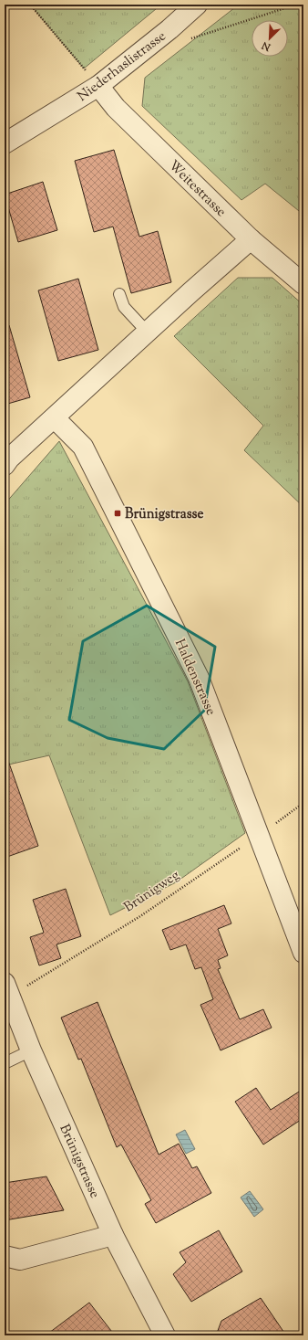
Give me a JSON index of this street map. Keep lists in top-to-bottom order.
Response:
{
  "streets": {
    "street": [
      "Niederhaslistrasse",
      "Weitestrasse",
      "Haldenstrasse",
      "Brünigstrasse"
    ],
    "path": ["Brünigweg"]
  },
  "crossings": [
    ["Niederhaslistrasse", "Weitestrasse"],
    ["Haldenstrasse", "Brünigweg"],
    ["Brünigweg", "Brünigstrasse"]
  ],
  "places": {
    "transit": ["Brünigstrasse"]
  },
  "north": "bottom left"
}
